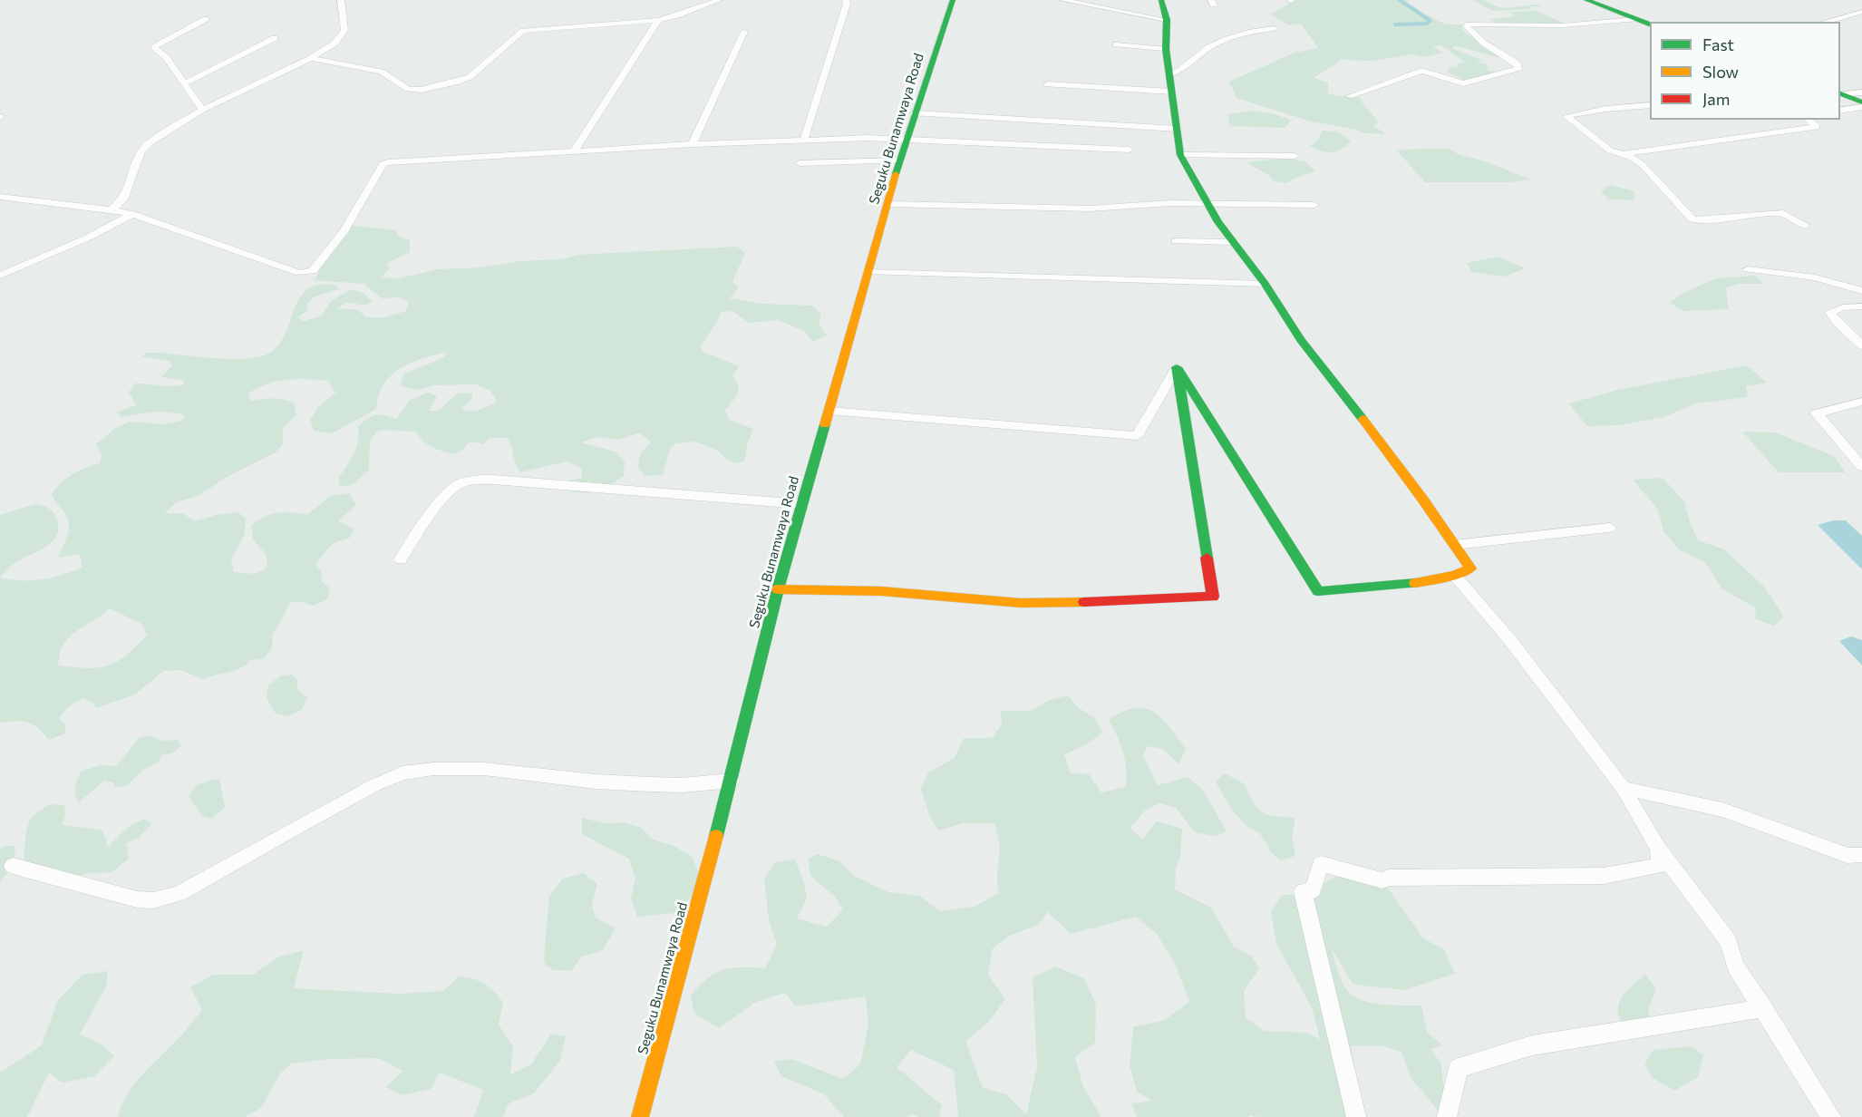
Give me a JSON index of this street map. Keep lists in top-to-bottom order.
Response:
{
  "streets": {
    "street": ["Seguku Bunamwaya Road"]
  },
  "legend": ["Fast", "Slow", "Jam"]
}
